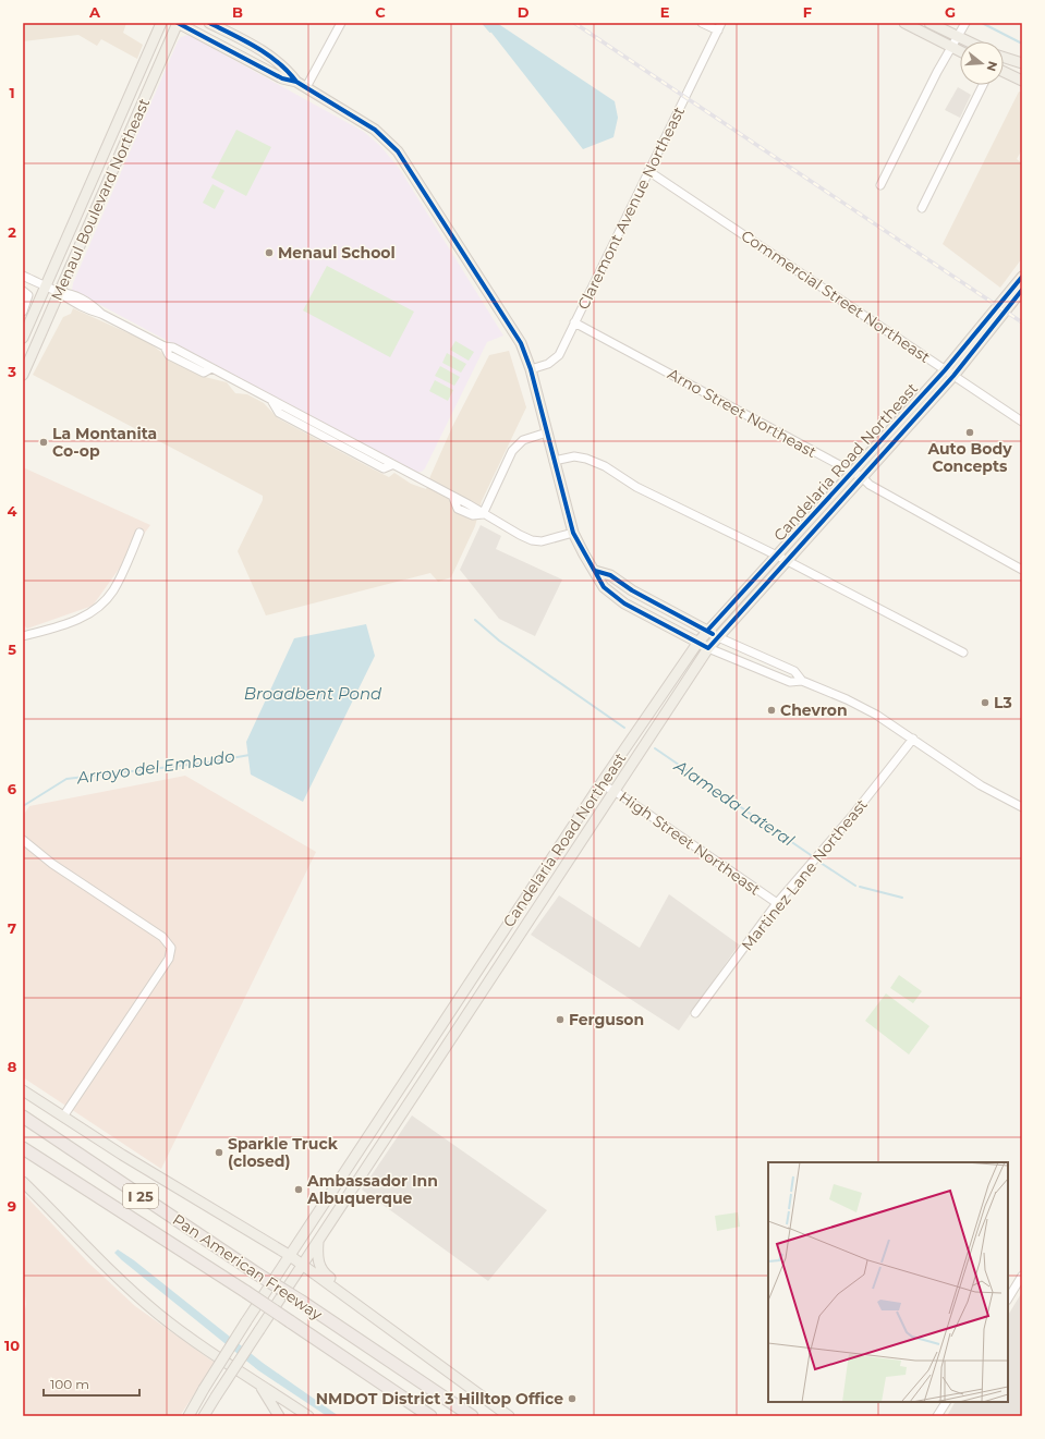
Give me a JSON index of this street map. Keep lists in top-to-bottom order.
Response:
{
  "streets": {
    "highway": ["I 25", "Pan American Freeway"],
    "main road": ["Menaul Boulevard Northeast", "Candelaria Road Northeast"],
    "street": [
      "Claremont Avenue Northeast",
      "Commercial Street Northeast",
      "Arno Street Northeast",
      "High Street Northeast",
      "Martinez Lane Northeast"
    ]
  },
  "crossings": [
    ["Claremont Avenue Northeast", "Commercial Street Northeast"],
    ["Claremont Avenue Northeast", "Arno Street Northeast"],
    ["Commercial Street Northeast", "Candelaria Road Northeast"],
    ["Arno Street Northeast", "Candelaria Road Northeast"],
    ["Candelaria Road Northeast", "High Street Northeast"],
    ["High Street Northeast", "Martinez Lane Northeast"]
  ],
  "water": ["Broadbent Pond", "Arroyo del Embudo", "Alameda Lateral"],
  "places": [
    "Menaul School",
    "Auto Body Concepts",
    "La Montanita Co-op",
    "L3",
    "Chevron",
    "Ferguson",
    "Sparkle Truck (closed)",
    "Ambassador Inn Albuquerque",
    "NMDOT District 3 Hilltop Office"
  ],
  "scale_bar": "100 m",
  "north": "right",
  "grid": {
    "columns": [
      "A",
      "B",
      "C",
      "D",
      "E",
      "F",
      "G"
    ],
    "rows": [
      "1",
      "2",
      "3",
      "4",
      "5",
      "6",
      "7",
      "8",
      "9",
      "10"
    ]
  }
}
